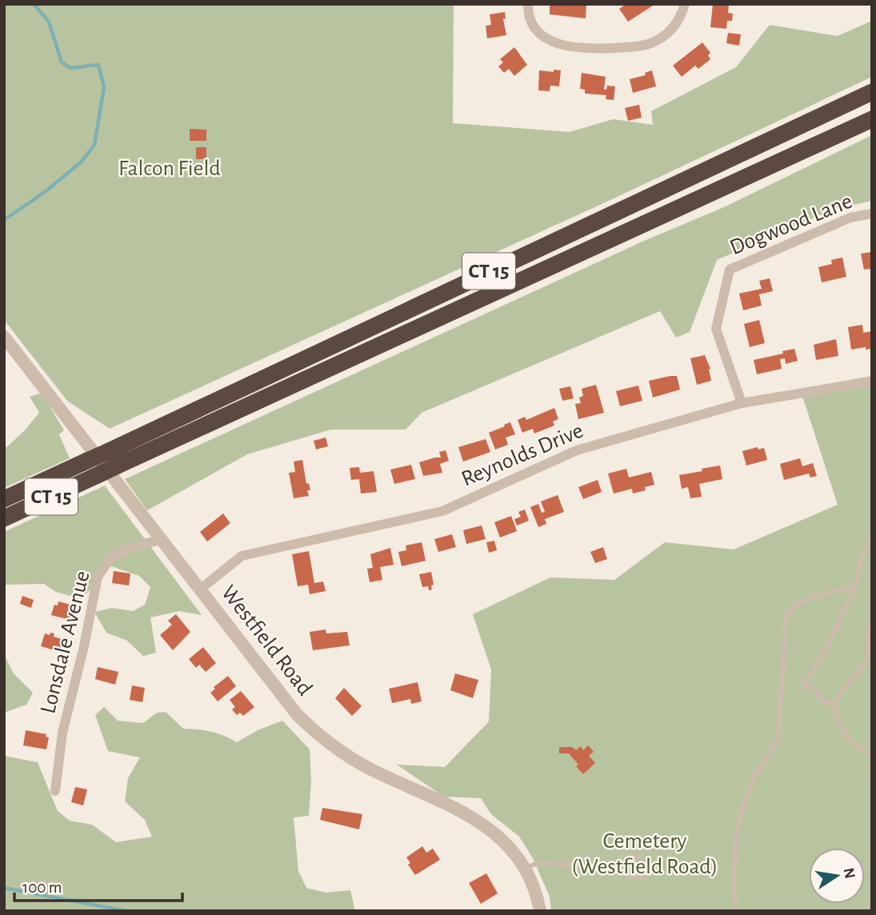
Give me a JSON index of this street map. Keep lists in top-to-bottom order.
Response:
{
  "streets": {
    "highway": ["CT 15"],
    "street": [
      "Dogwood Lane",
      "Reynolds Drive",
      "Westfield Road",
      "Lonsdale Avenue"
    ]
  },
  "crossings": [
    ["Dogwood Lane", "Reynolds Drive"],
    ["Reynolds Drive", "Westfield Road"],
    ["Westfield Road", "Lonsdale Avenue"]
  ],
  "parks": ["Falcon Field", "Cemetery (Westfield Road)"],
  "scale_bar": "100 m",
  "north": "right"
}
